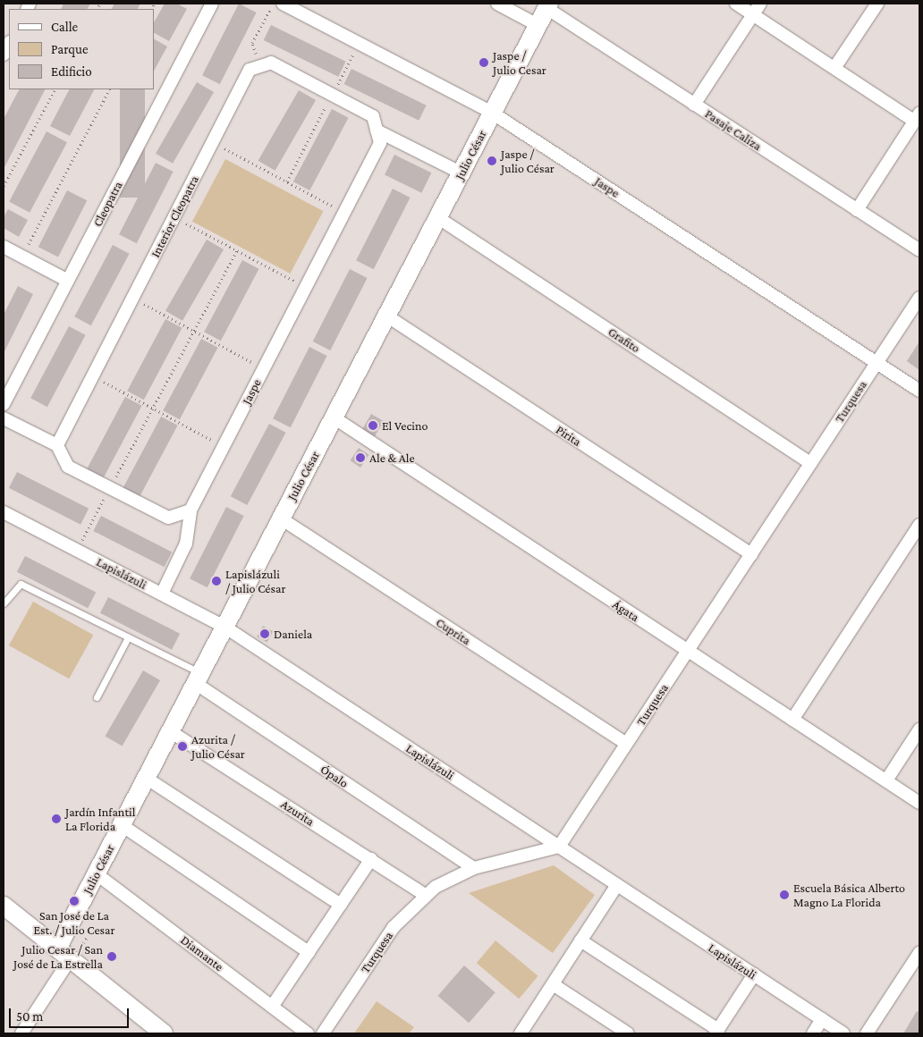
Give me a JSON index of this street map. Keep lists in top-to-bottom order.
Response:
{
  "streets": {
    "street": [
      "Pasaje Caliza",
      "Julio César",
      "Jaspe",
      "Cleopatra",
      "Interior Cleopatra",
      "Grafito",
      "Turquesa",
      "Pirita",
      "Lapislázuli",
      "Ágata",
      "Cuprita",
      "Ópalo",
      "Azurita",
      "Diamante"
    ]
  },
  "crossings": [
    ["Pasaje Caliza", "Julio César"],
    ["Julio César", "Jaspe"],
    ["Julio César", "Grafito"],
    ["Julio César", "Pirita"],
    ["Julio César", "Lapislázuli"],
    ["Julio César", "Ágata"],
    ["Julio César", "Cuprita"],
    ["Julio César", "Ópalo"],
    ["Julio César", "Azurita"],
    ["Julio César", "Diamante"],
    ["Jaspe", "Turquesa"],
    ["Jaspe", "Lapislázuli"],
    ["Grafito", "Turquesa"],
    ["Turquesa", "Pirita"],
    ["Turquesa", "Lapislázuli"],
    ["Turquesa", "Ágata"],
    ["Turquesa", "Cuprita"],
    ["Turquesa", "Ópalo"],
    ["Turquesa", "Azurita"]
  ],
  "places": [
    "Jaspe / Julio Cesar",
    "Jaspe / Julio César",
    "El Vecino",
    "Ale & Ale",
    "Lapislázuli / Julio César",
    "Daniela",
    "Azurita / Julio César",
    "Jardín Infantil La Florida",
    "Escuela Básica Alberto Magno La Florida",
    "San José de La Est. / Julio Cesar",
    "Julio Cesar / San José de La Estrella"
  ],
  "legend": ["Calle", "Parque", "Edificio"],
  "scale_bar": "50 m"
}
